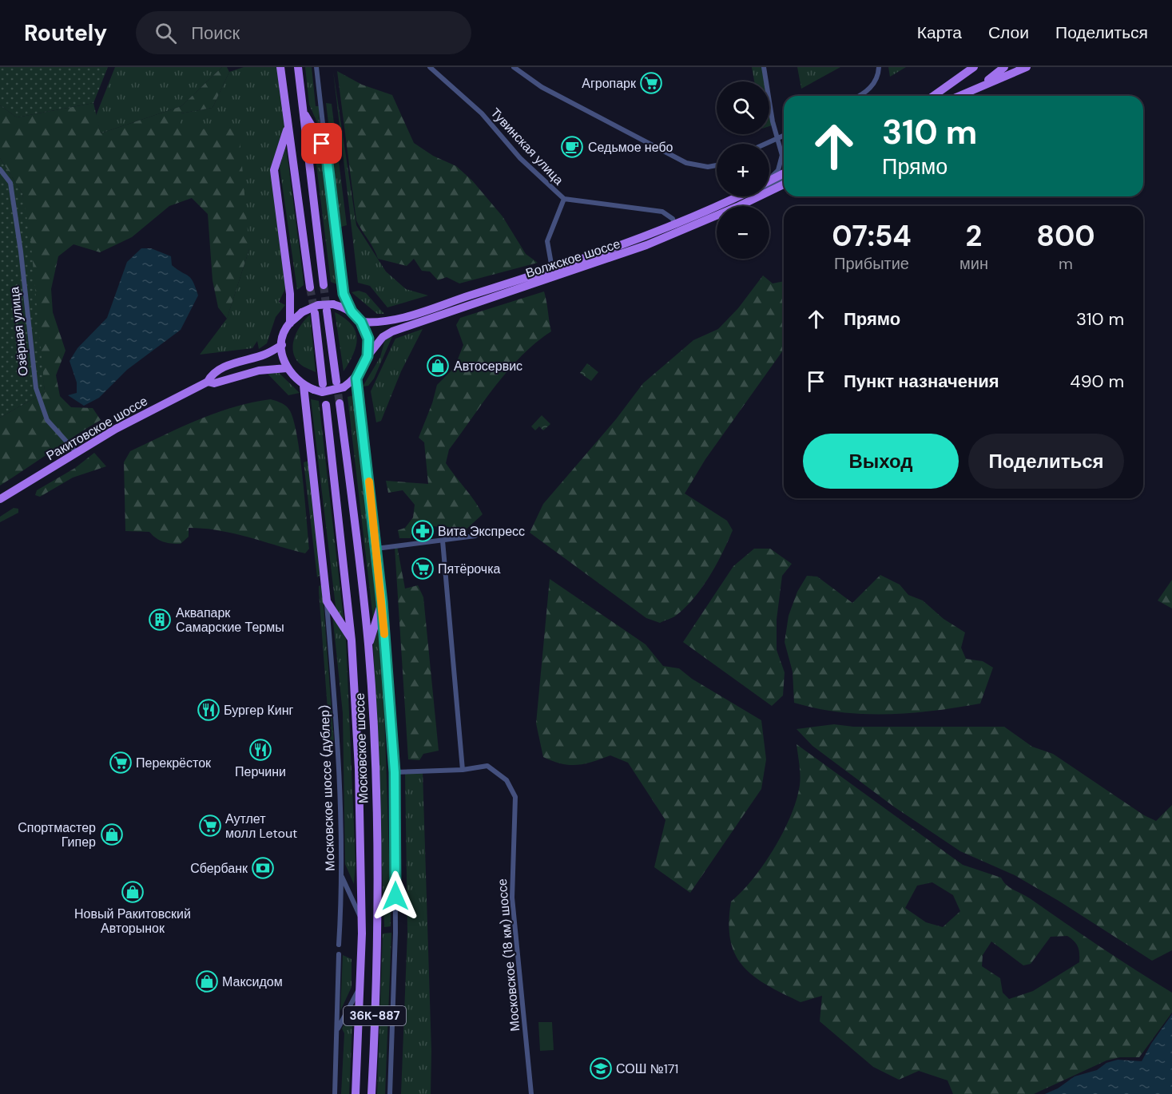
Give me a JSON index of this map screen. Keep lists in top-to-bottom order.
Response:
{
  "streets": {
    "main road": [
      "Волжское шоссе",
      "Ракитовское шоссе",
      "Московское шоссе",
      "36К-887"
    ],
    "street": [
      "Тувинская улица",
      "Озёрная улица",
      "Московское шоссе (дублер)",
      "Московское (18 км) шоссе"
    ]
  },
  "crossings": [
    ["Тувинская улица", "Волжское шоссе"],
    ["Озёрная улица", "Ракитовское шоссе"]
  ],
  "places": {
    "supermarket": [
      "Агропарк",
      "Пятёрочка",
      "Перекрёсток",
      "Аутлет молл Letout"
    ],
    "cafe": ["Седьмое небо"],
    "shop": [
      "Автосервис",
      "Спортмастер Гипер",
      "Новый Ракитовский Авторынок",
      "Максидом"
    ],
    "pharmacy": ["Вита Экспресс"],
    "building": ["Аквапарк Самарские Термы"],
    "restaurant": ["Бургер Кинг", "Перчини"],
    "bank": ["Сбербанк"],
    "school or university": ["СОШ №171"]
  },
  "page": {
    "header": "Routely",
    "search": "Поиск",
    "nav": ["Карта", "Слои", "Поделиться"],
    "map_buttons": ["+", "−"],
    "turn": ["310 m", "Прямо"],
    "eta": [
      "07:54",
      "Прибытие",
      "2",
      "мин",
      "800",
      "m"
    ],
    "list": [
      {
        "name": "Прямо",
        "value": "310 m"
      },
      {
        "name": "Пункт назначения",
        "value": "490 m"
      }
    ],
    "buttons": ["Выход", "Поделиться"]
  }
}
